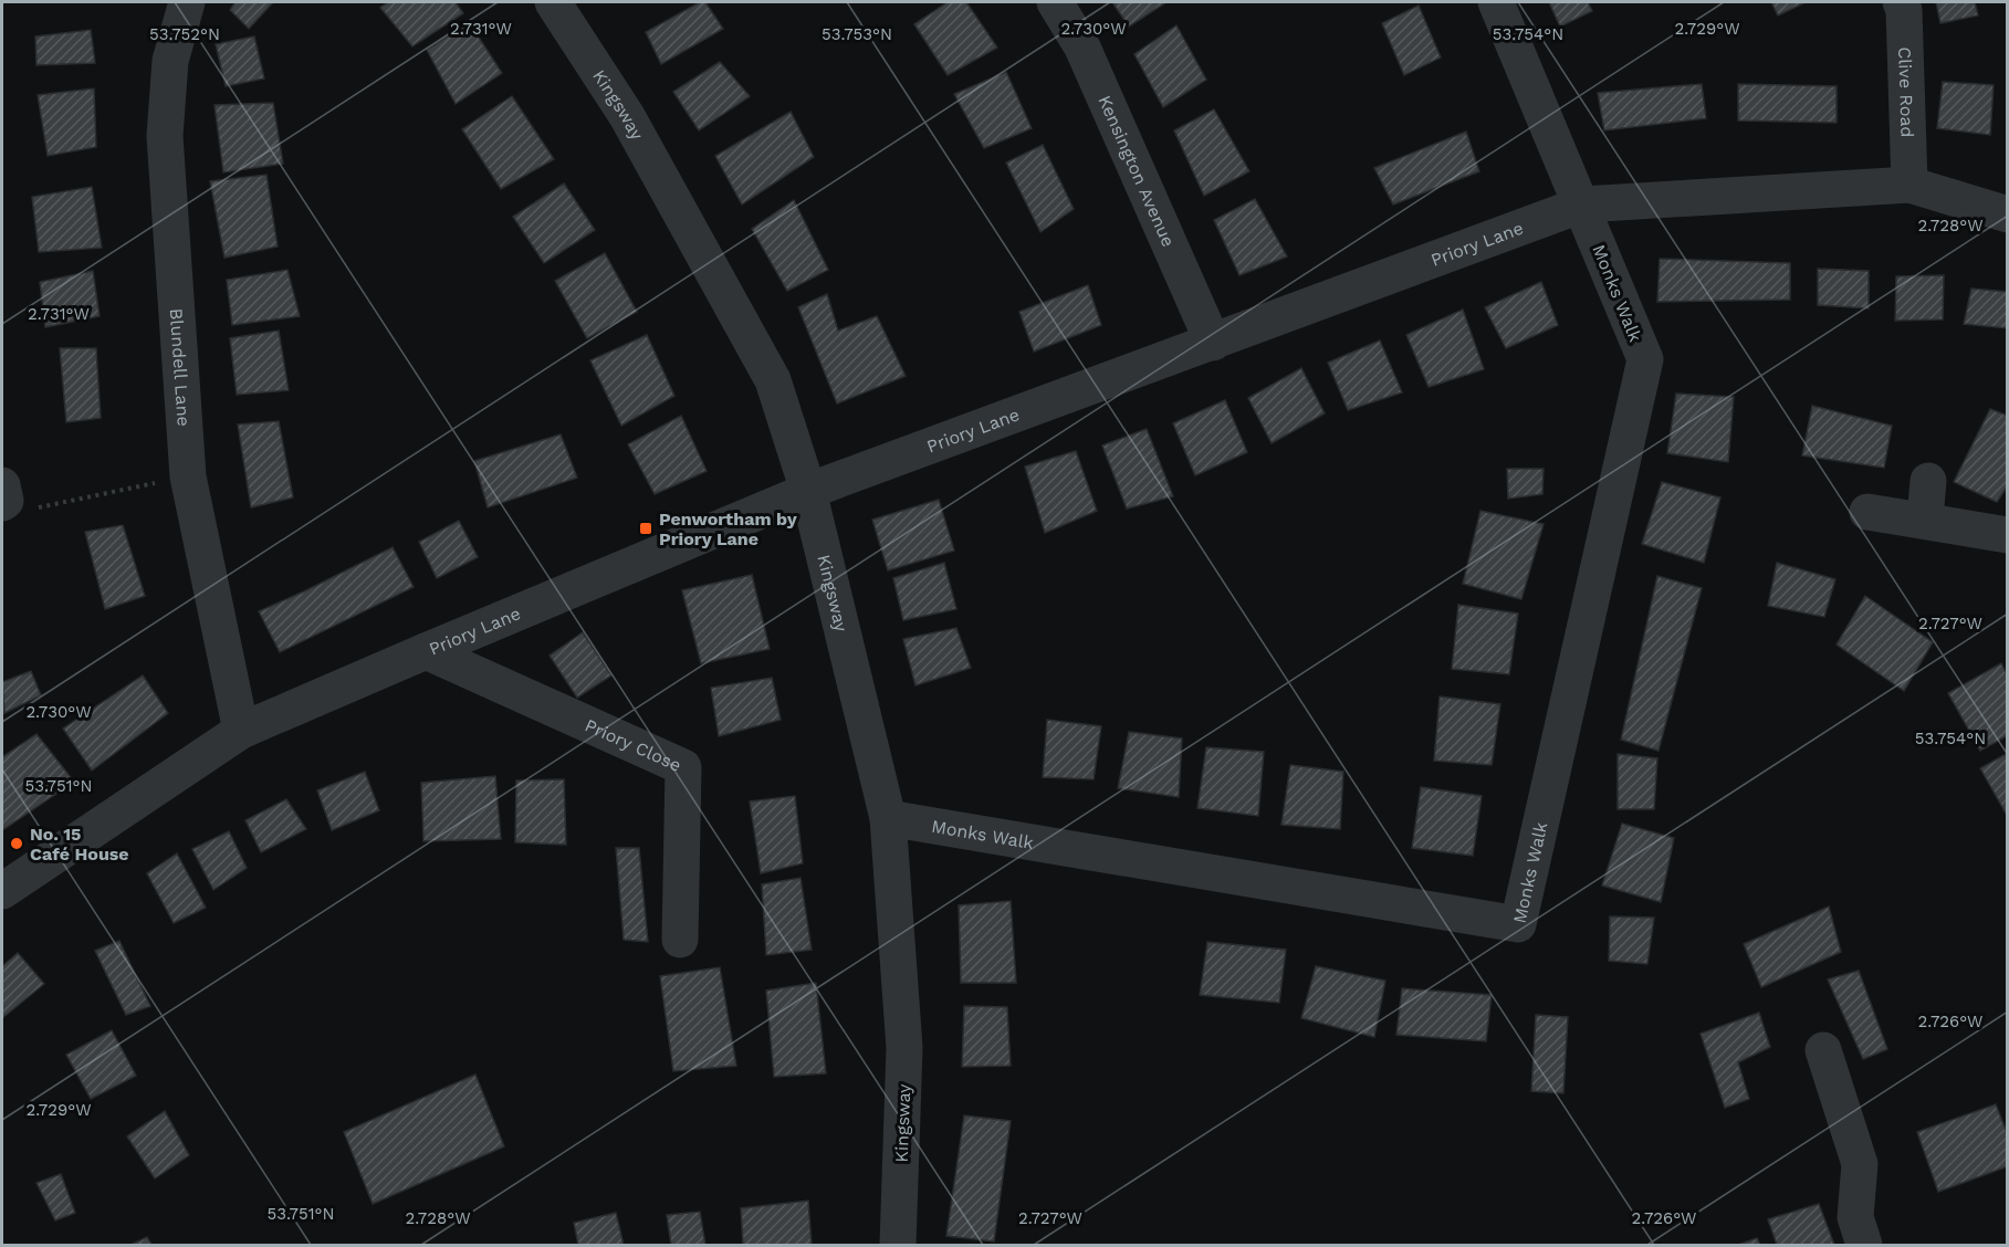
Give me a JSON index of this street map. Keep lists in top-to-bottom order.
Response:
{
  "streets": {
    "street": [
      "Clive Road",
      "Kingsway",
      "Kensington Avenue",
      "Priory Lane",
      "Monks Walk",
      "Blundell Lane",
      "Priory Close"
    ]
  },
  "crossings": [
    ["Clive Road", "Priory Lane"],
    ["Kingsway", "Priory Lane"],
    ["Kingsway", "Monks Walk"],
    ["Kensington Avenue", "Priory Lane"],
    ["Priory Lane", "Monks Walk"],
    ["Priory Lane", "Blundell Lane"],
    ["Priory Lane", "Priory Close"]
  ],
  "places": {
    "transit": ["Penwortham by Priory Lane"],
    "other": ["No. 15 Café House"]
  },
  "coordinates": [
    "2.731°W",
    "2.730°W",
    "2.729°W",
    "53.752°N",
    "53.753°N",
    "53.754°N",
    "2.728°W",
    "2.727°W",
    "53.751°N",
    "2.726°W"
  ]
}
